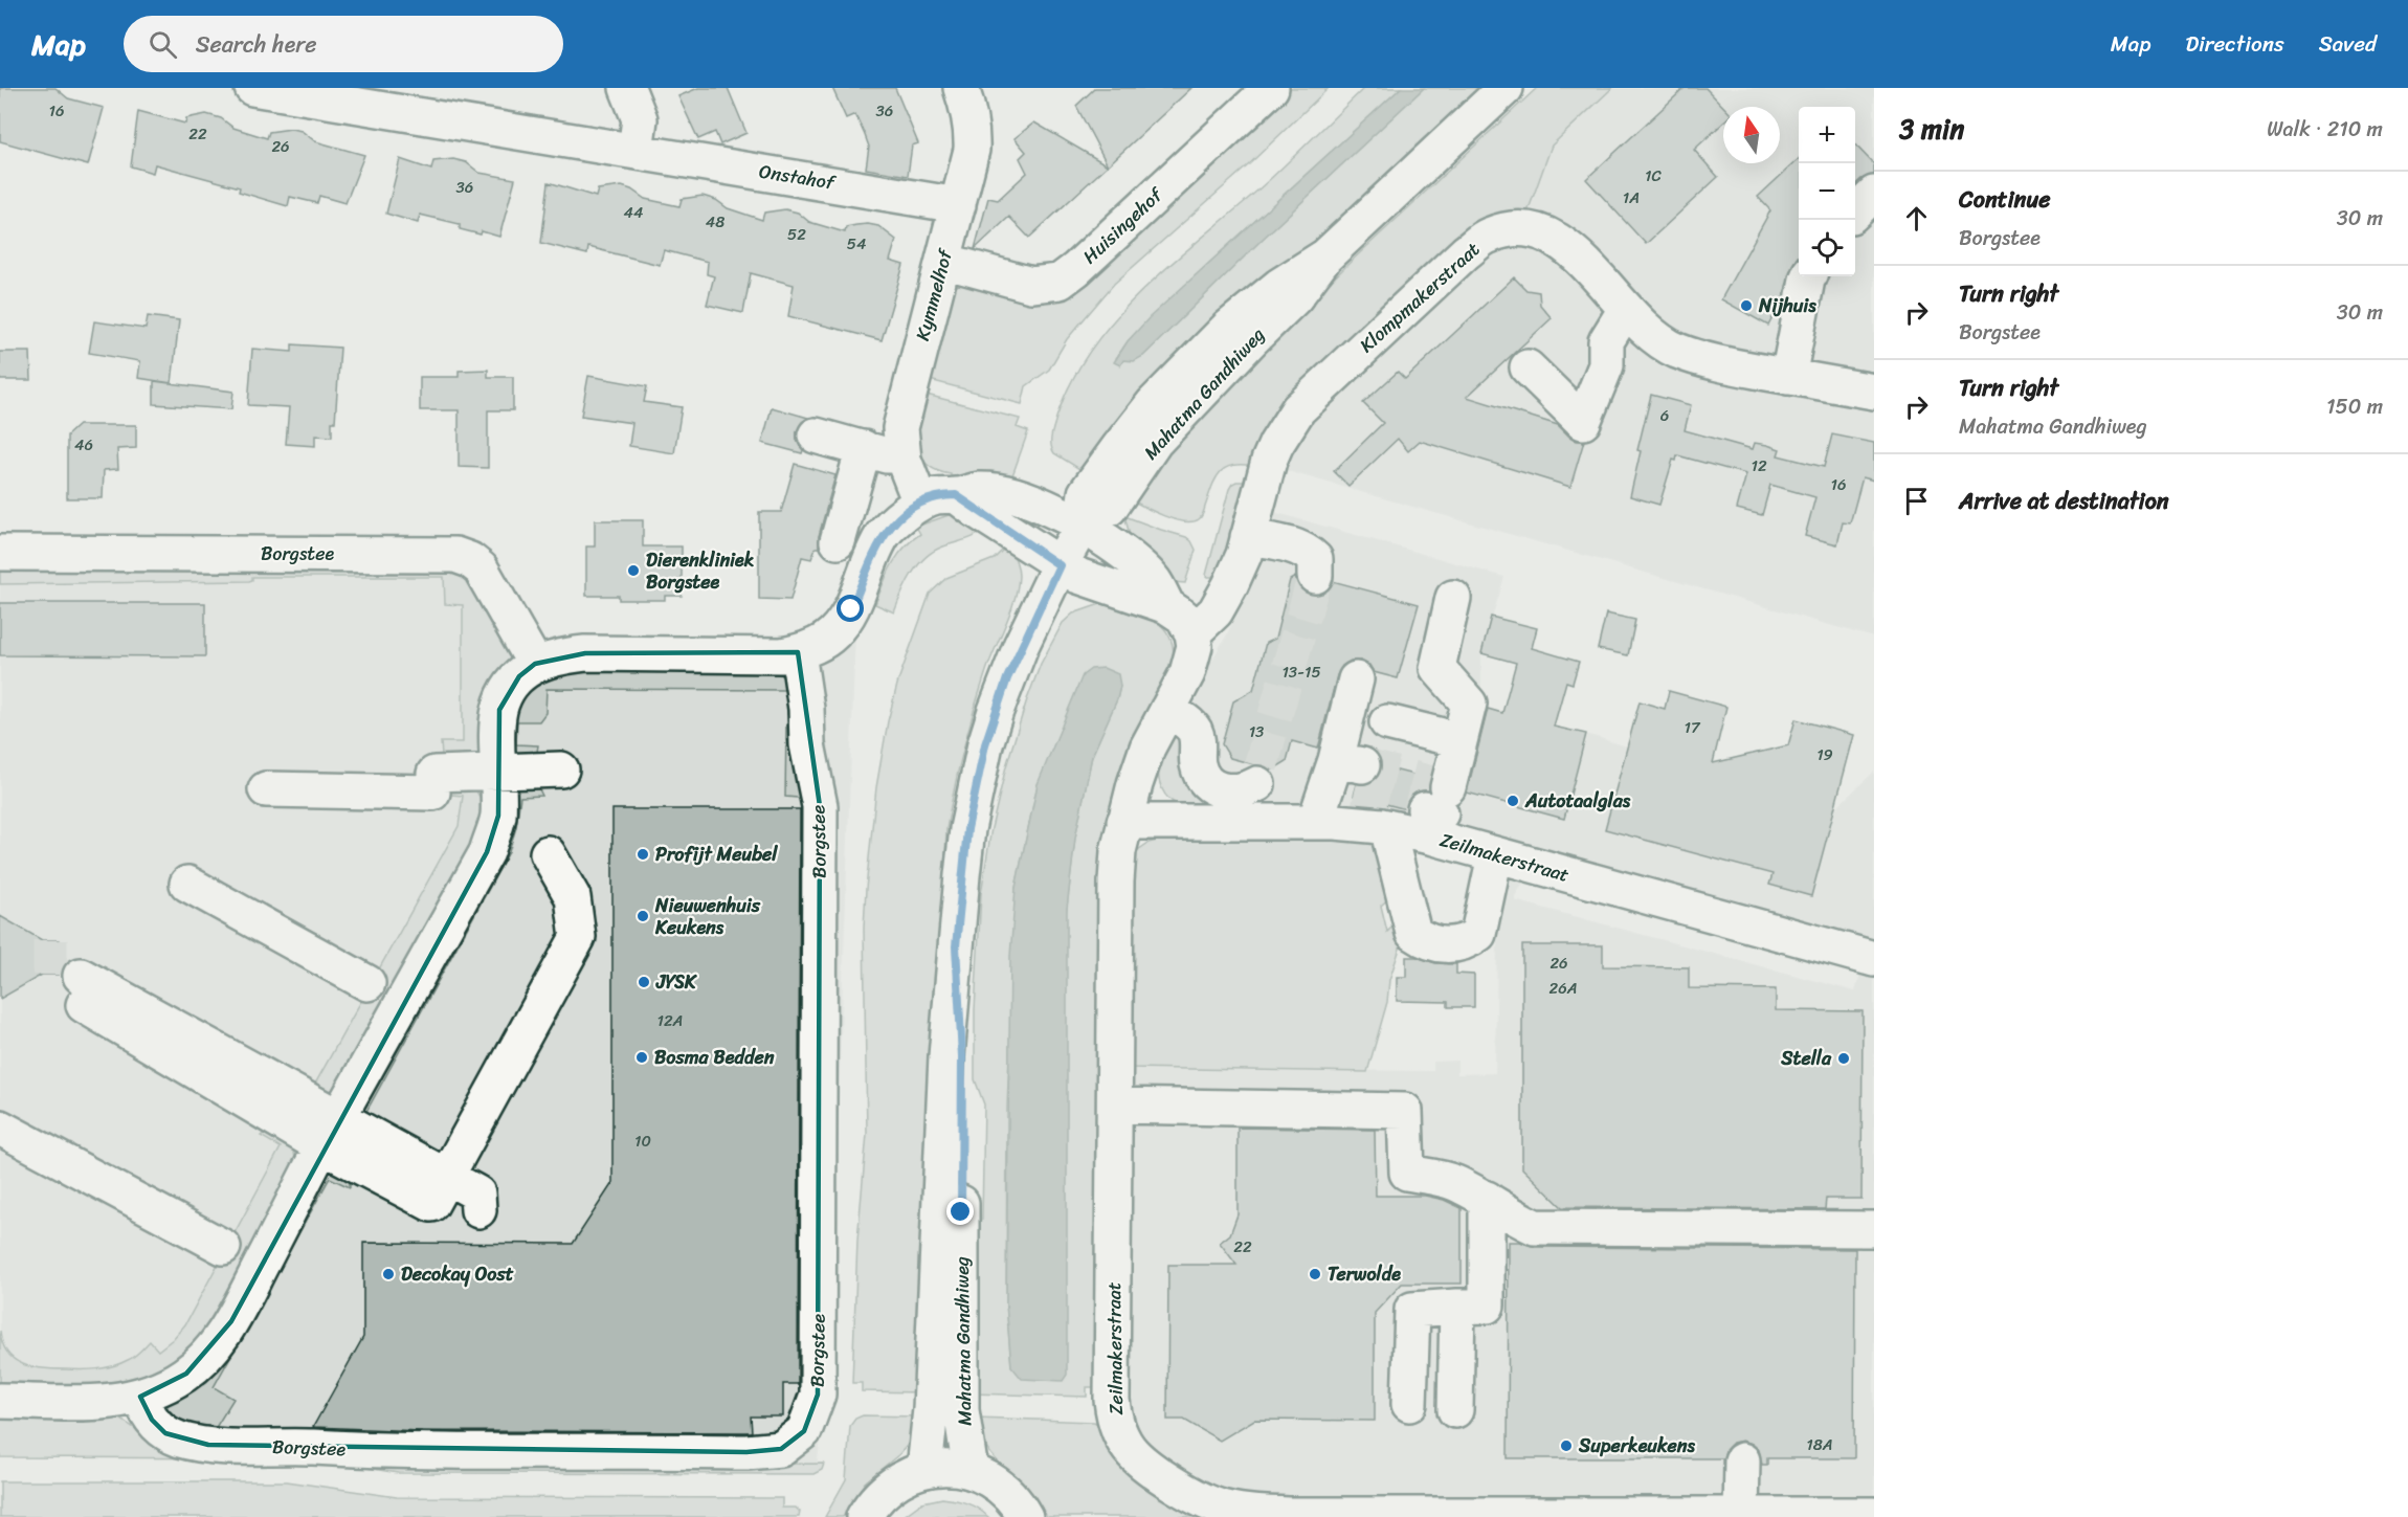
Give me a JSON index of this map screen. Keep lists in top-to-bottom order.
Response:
{
  "streets": {
    "street": [
      "Onstahof",
      "Huisingehof",
      "Kymmelhof",
      "Klompmakerstraat",
      "Mahatma Gandhiweg",
      "Borgstee",
      "Zeilmakerstraat"
    ]
  },
  "crossings": [
    ["Onstahof", "Kymmelhof"],
    ["Huisingehof", "Kymmelhof"],
    ["Klompmakerstraat", "Zeilmakerstraat"]
  ],
  "places": [
    "Nijhuis",
    "Dierenkliniek Borgstee",
    "Autotaalglas",
    "Profijt Meubel",
    "Nieuwenhuis Keukens",
    "JYSK",
    "Bosma Bedden",
    "Stella",
    "Decokay Oost",
    "Terwolde",
    "Superkeukens"
  ],
  "house_numbers": [
    "16",
    "36",
    "22",
    "26",
    "1C",
    "36",
    "1A",
    "44",
    "48",
    "52",
    "54",
    "6",
    "46",
    "12",
    "16",
    "13-15",
    "17",
    "13",
    "19",
    "26",
    "26A",
    "12A",
    "10",
    "22",
    "18A"
  ],
  "north": "top",
  "page": {
    "header": "Map",
    "search": "Search here",
    "nav": ["Map", "Directions", "Saved"],
    "heading": ["3 min", "Walk · 210 m"],
    "map_buttons": ["+", "−"],
    "list": [
      ["Continue", "Borgstee", "30 m"],
      ["Turn right", "Borgstee", "30 m"],
      ["Turn right", "Mahatma Gandhiweg", "150 m"],
      "Arrive at destination"
    ]
  }
}
